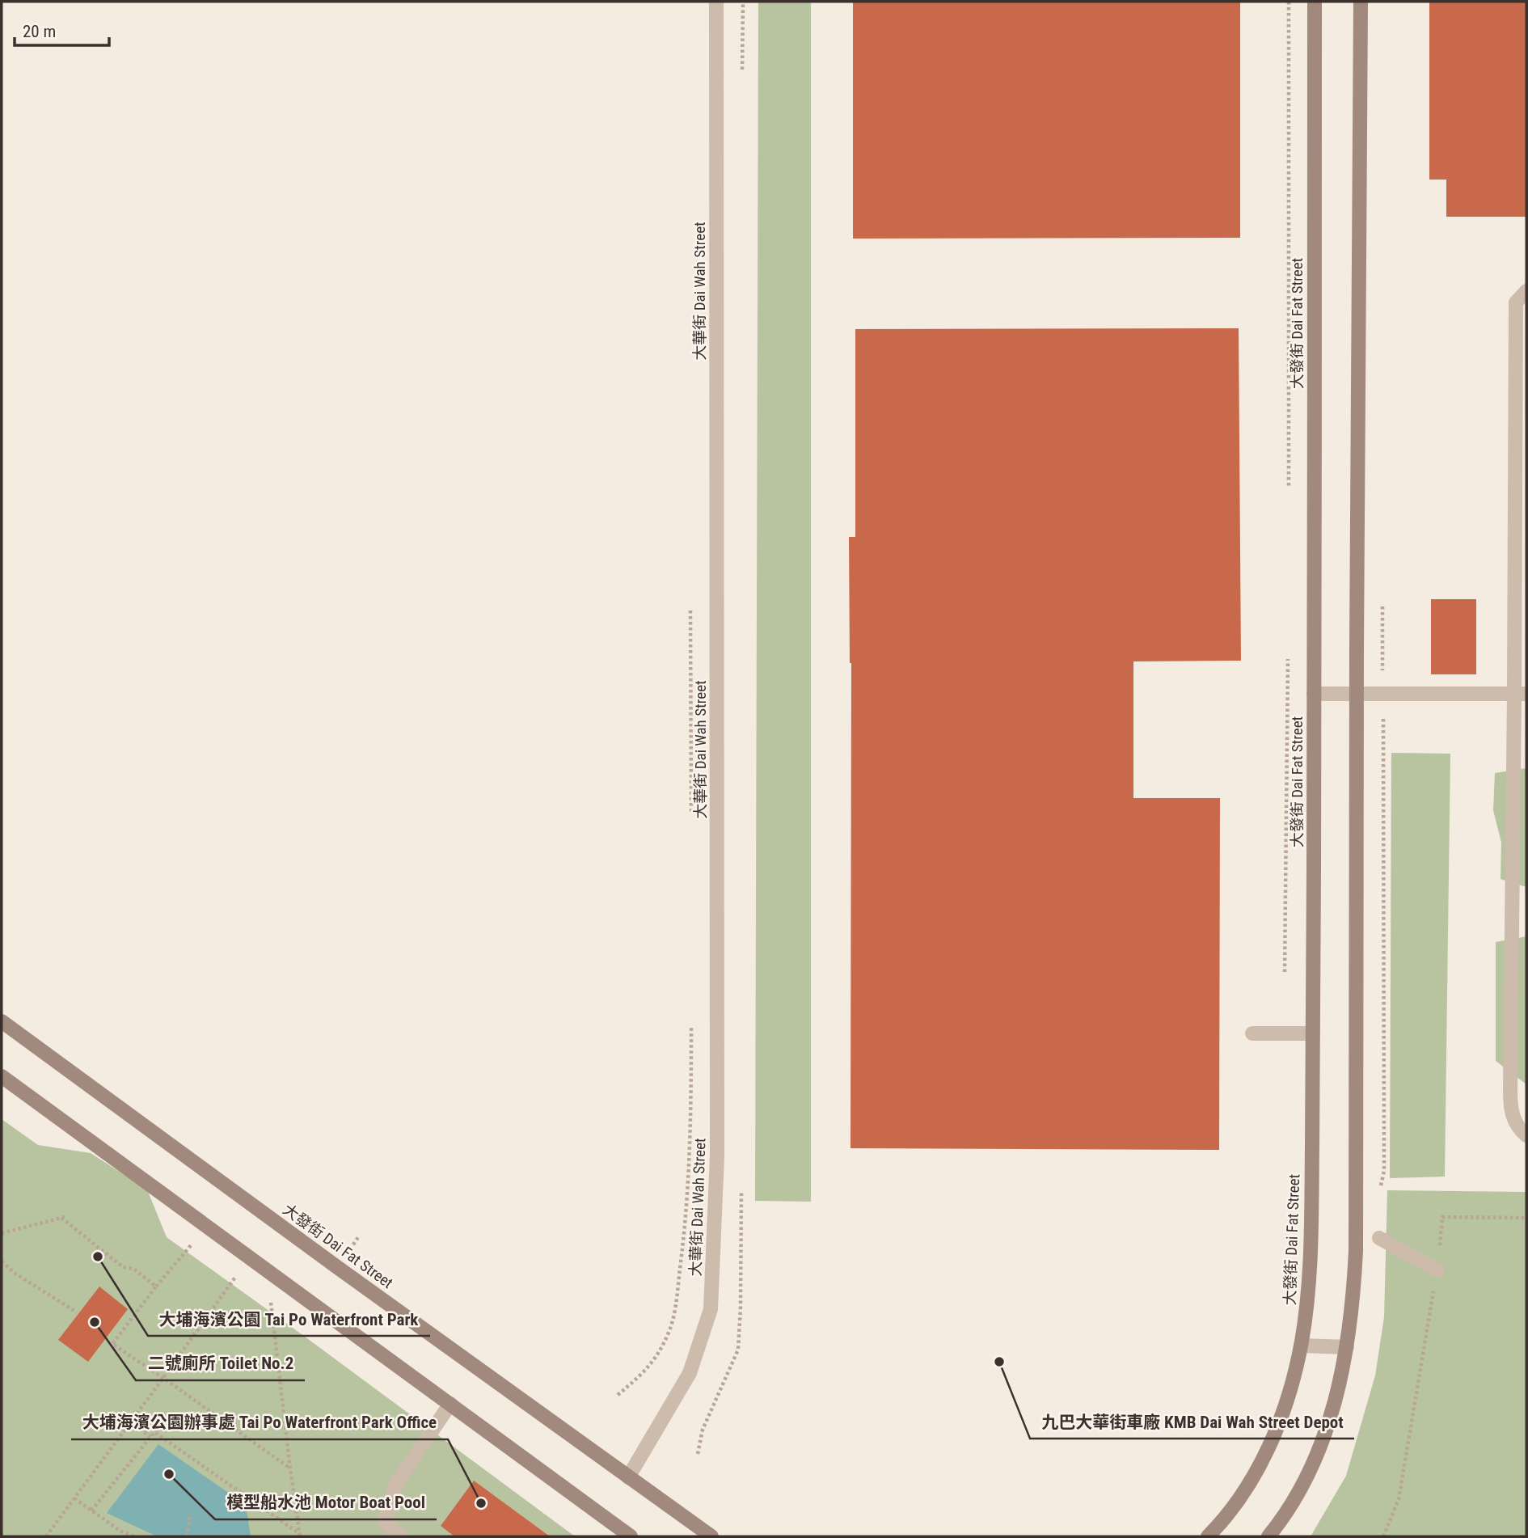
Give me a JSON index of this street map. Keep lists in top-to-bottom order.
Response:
{
  "streets": {
    "street": ["大華街 Dai Wah Street", "大發街 Dai Fat Street"]
  },
  "crossings": [
    ["大華街 Dai Wah Street", "大發街 Dai Fat Street"]
  ],
  "places": [
    "大埔海濱公園 Tai Po Waterfront Park",
    "二號廁所 Toilet No.2",
    "九巴大華街車廠 KMB Dai Wah Street Depot",
    "模型船水池 Motor Boat Pool",
    "大埔海濱公園辦事處 Tai Po Waterfront Park Office"
  ],
  "scale_bar": "20 m"
}
